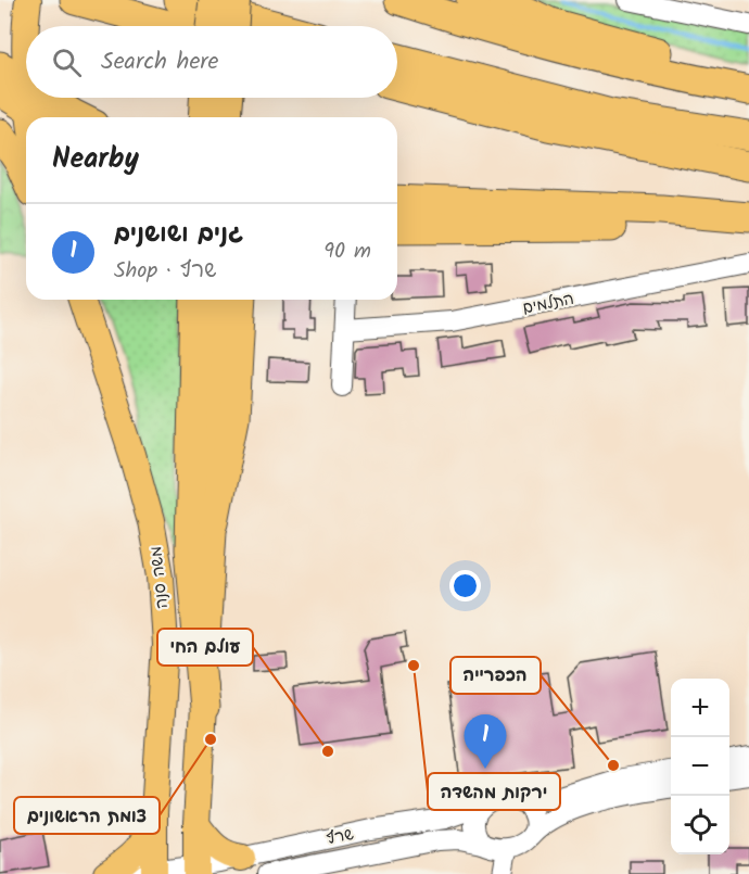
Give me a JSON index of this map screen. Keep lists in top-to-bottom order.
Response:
{
  "streets": {
    "main road": ["משה סנה"],
    "street": ["התלמים", "שרף"]
  },
  "crossings": [
    ["משה סנה", "שרף"]
  ],
  "places": [
    "ירקות מהשדה",
    "צומת הראשונים",
    "עולם החי",
    "הכפרייה"
  ],
  "page": {
    "search": "Search here",
    "heading": "Nearby",
    "list": [
      {
        "mark": "1",
        "name": "גנים ושושנים",
        "note": "Shop · שרף",
        "value": "90 m"
      }
    ],
    "map_buttons": ["+", "−"],
    "pins": "1"
  }
}
